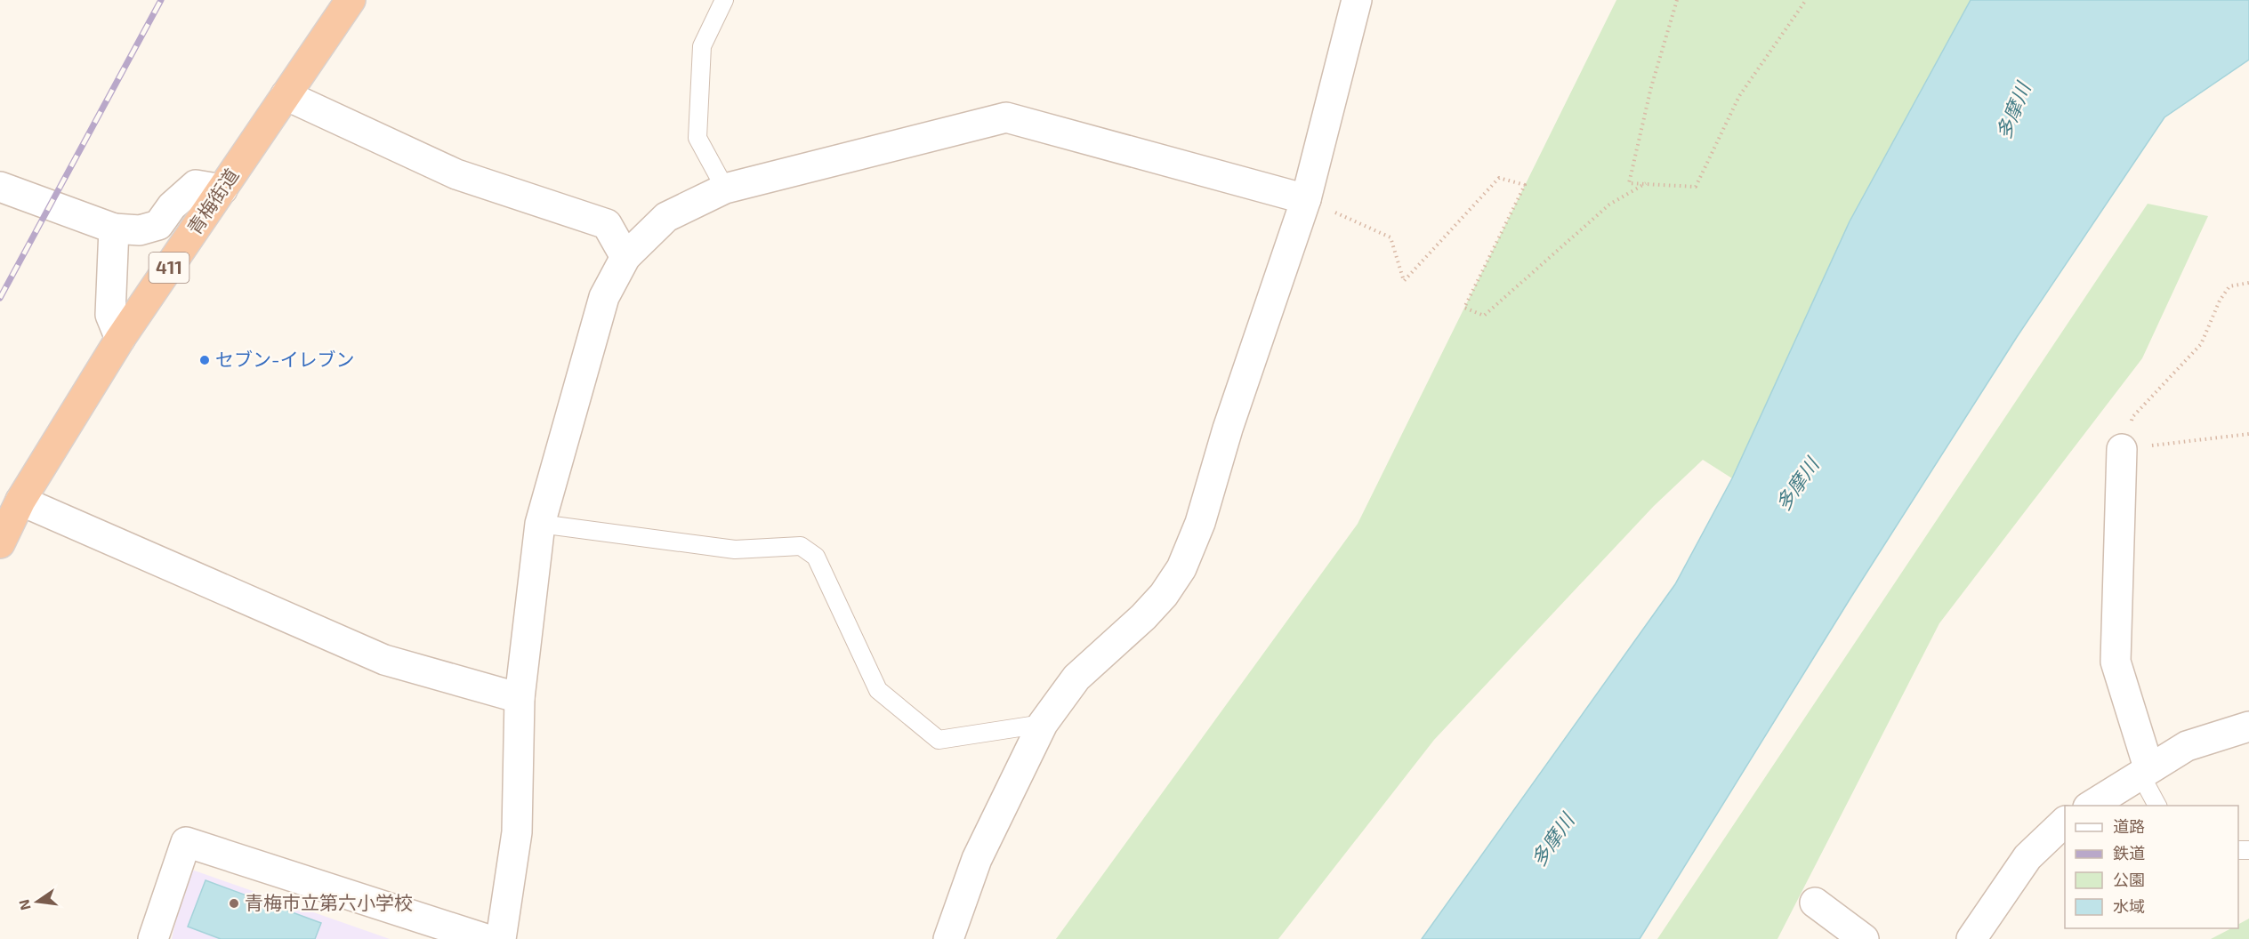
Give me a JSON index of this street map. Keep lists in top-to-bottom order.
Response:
{
  "streets": {
    "highway": ["青梅街道", "411"]
  },
  "water": ["多摩川"],
  "places": ["セブン-イレブン", "青梅市立第六小学校"],
  "legend": [
    "道路",
    "鉄道",
    "公園",
    "水域"
  ],
  "north": "left"
}
